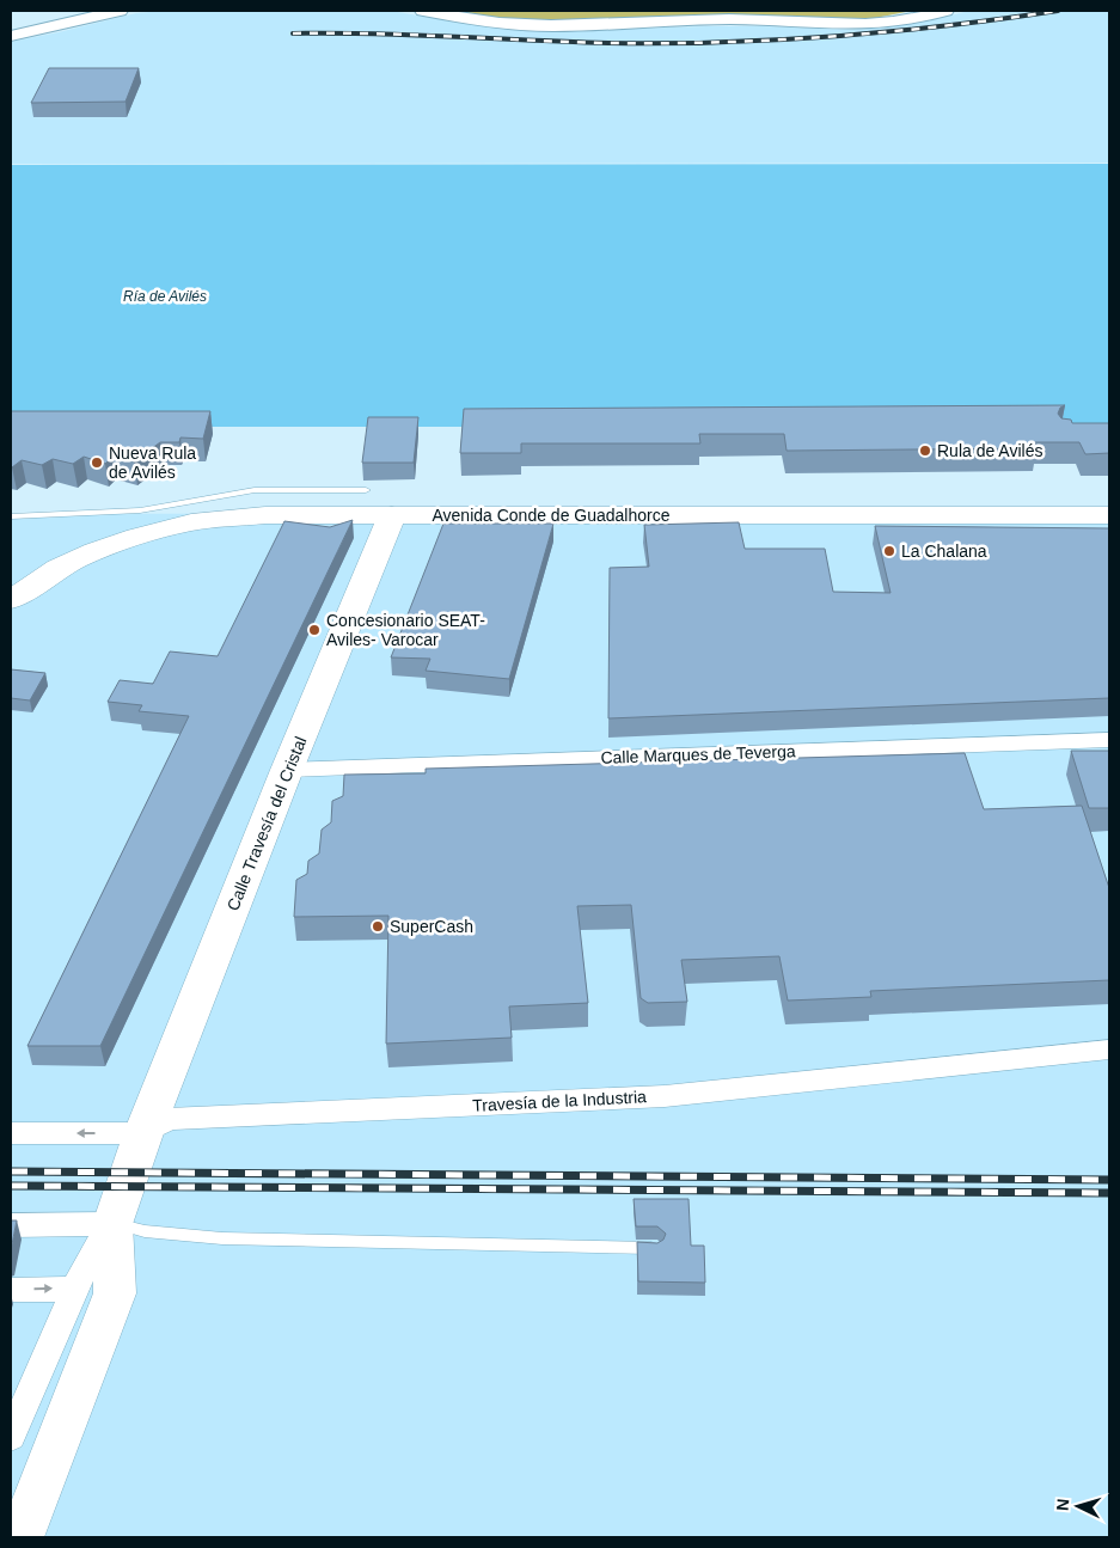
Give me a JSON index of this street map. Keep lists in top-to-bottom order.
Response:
{
  "streets": {
    "main road": ["Avenida Conde de Guadalhorce", "Calle Travesía del Cristal"],
    "street": ["Calle Marques de Teverga", "Travesía de la Industria"]
  },
  "crossings": [
    ["Avenida Conde de Guadalhorce", "Calle Travesía del Cristal"],
    ["Calle Marques de Teverga", "Calle Travesía del Cristal"],
    ["Calle Travesía del Cristal", "Travesía de la Industria"]
  ],
  "water": ["Ría de Avilés"],
  "places": [
    "Rula de Avilés",
    "Nueva Rula de Avilés",
    "La Chalana",
    "Concesionario SEAT- Aviles- Varocar",
    "SuperCash"
  ],
  "north": "left"
}
